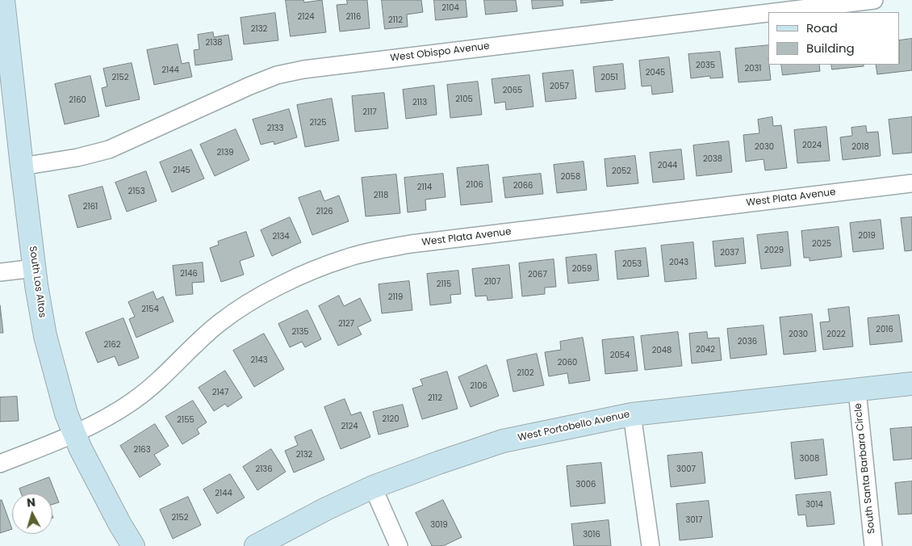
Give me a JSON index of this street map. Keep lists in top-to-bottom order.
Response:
{
  "streets": {
    "street": [
      "West Obispo Avenue",
      "West Plata Avenue",
      "South Los Altos",
      "West Portobello Avenue",
      "South Santa Barbara Circle"
    ]
  },
  "crossings": [
    ["West Obispo Avenue", "South Los Altos"],
    ["West Plata Avenue", "South Los Altos"],
    ["West Portobello Avenue", "South Santa Barbara Circle"]
  ],
  "house_numbers": [
    "2104",
    "2124",
    "2116",
    "2112",
    "2132",
    "2138",
    "2035",
    "2031",
    "2144",
    "2045",
    "2152",
    "2051",
    "2057",
    "2065",
    "2105",
    "2160",
    "2113",
    "2117",
    "2125",
    "2133",
    "2024",
    "2030",
    "2018",
    "2139",
    "2038",
    "2044",
    "2145",
    "2052",
    "2058",
    "2106",
    "2066",
    "2114",
    "2153",
    "2118",
    "2161",
    "2126",
    "2019",
    "2134",
    "2025",
    "2029",
    "2037",
    "2043",
    "2053",
    "2059",
    "2146",
    "2067",
    "2107",
    "2115",
    "2119",
    "2154",
    "2127",
    "2016",
    "2135",
    "2030",
    "2022",
    "2036",
    "2162",
    "2042",
    "2048",
    "2054",
    "2143",
    "2060",
    "2102",
    "2106",
    "2147",
    "2112",
    "2120",
    "2155",
    "2124",
    "2163",
    "2132",
    "3008",
    "2136",
    "3007",
    "3006",
    "2144",
    "3014",
    "2152",
    "3017",
    "3019",
    "3016"
  ],
  "legend": ["Road", "Building"],
  "north": "top"
}
